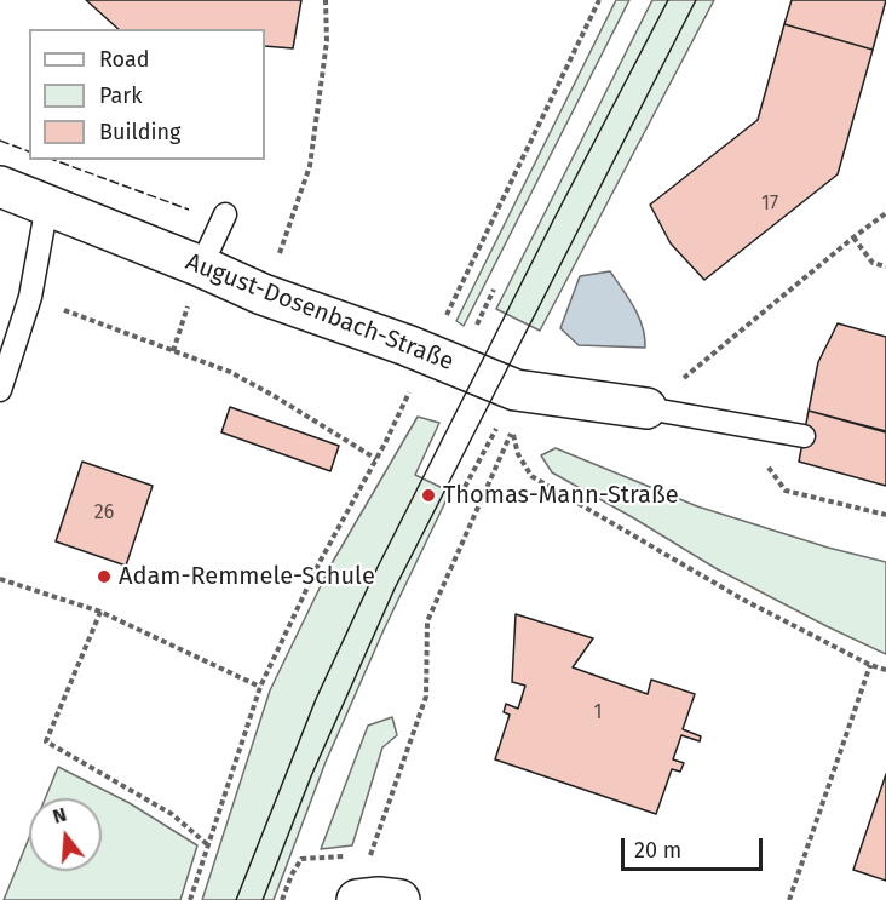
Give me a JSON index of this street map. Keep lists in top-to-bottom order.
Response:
{
  "streets": {
    "street": ["August-Dosenbach-Straße"]
  },
  "places": ["Thomas-Mann-Straße", "Adam-Remmele-Schule"],
  "house_numbers": ["17", "26", "1"],
  "legend": ["Road", "Park", "Building"],
  "scale_bar": "20 m",
  "north": "top"
}
